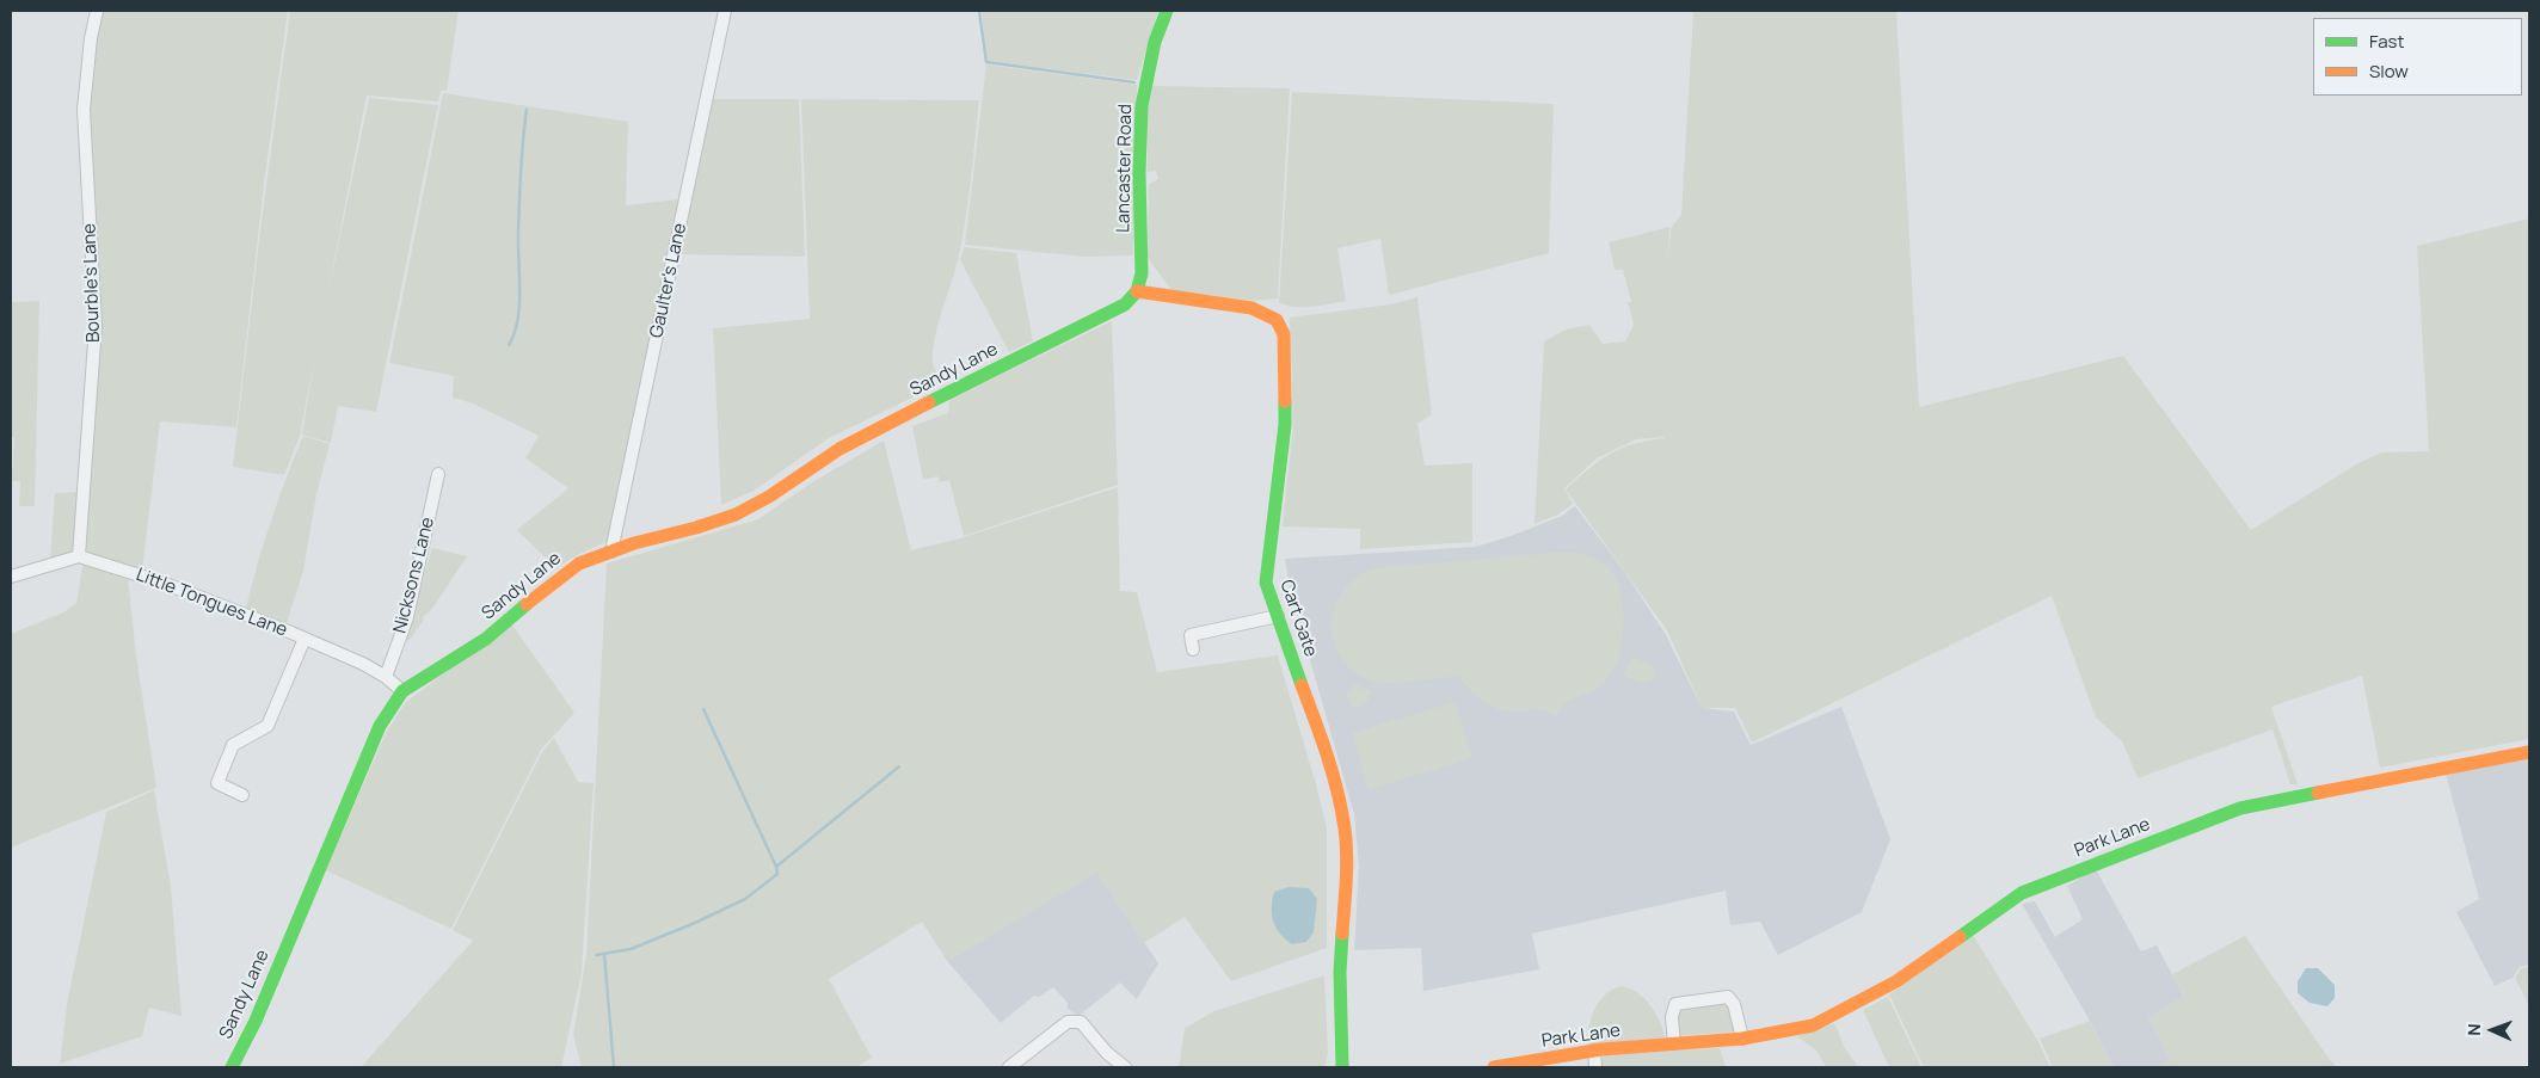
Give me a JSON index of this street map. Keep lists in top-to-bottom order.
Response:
{
  "streets": {
    "main road": [
      "Lancaster Road",
      "Sandy Lane",
      "Cart Gate",
      "Park Lane"
    ],
    "street": [
      "Gaulter's Lane",
      "Bourble's Lane",
      "Nicksons Lane",
      "Little Tongues Lane"
    ]
  },
  "crossings": [
    ["Lancaster Road", "Sandy Lane"],
    ["Lancaster Road", "Cart Gate"],
    ["Gaulter's Lane", "Sandy Lane"],
    ["Bourble's Lane", "Little Tongues Lane"],
    ["Sandy Lane", "Little Tongues Lane"],
    ["Sandy Lane", "Cart Gate"],
    ["Nicksons Lane", "Little Tongues Lane"]
  ],
  "legend": ["Fast", "Slow"],
  "north": "left"
}
